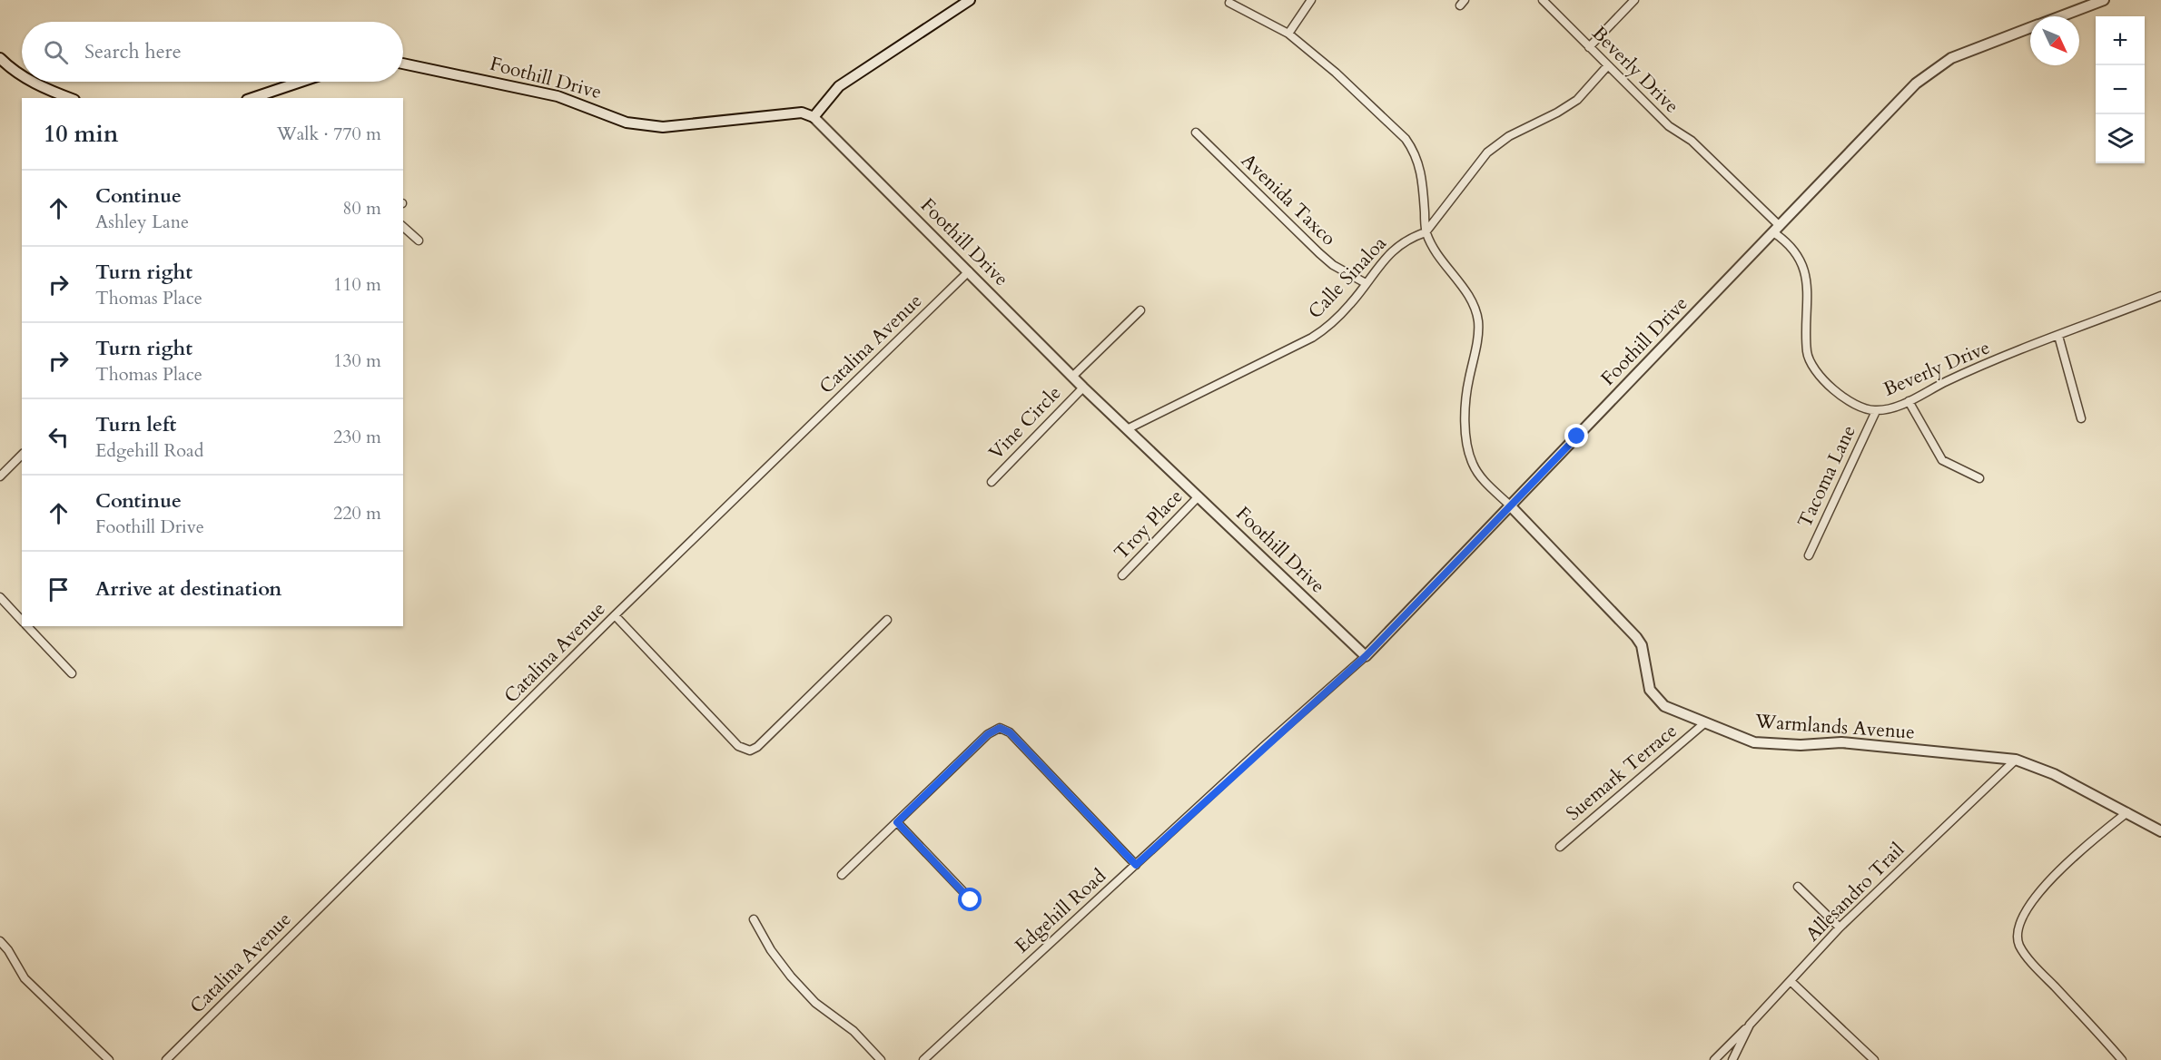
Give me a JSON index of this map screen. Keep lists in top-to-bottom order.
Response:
{
  "streets": {
    "street": [
      "Beverly Drive",
      "Foothill Drive",
      "Avenida Taxco",
      "Calle Sinaloa",
      "Catalina Avenue",
      "Vine Circle",
      "Tacoma Lane",
      "Troy Place",
      "Warmlands Avenue",
      "Suemark Terrace",
      "Allesandro Trail",
      "Edgehill Road"
    ]
  },
  "crossings": [
    ["Beverly Drive", "Foothill Drive"],
    ["Beverly Drive", "Calle Sinaloa"],
    ["Beverly Drive", "Tacoma Lane"],
    ["Foothill Drive", "Calle Sinaloa"],
    ["Foothill Drive", "Catalina Avenue"],
    ["Foothill Drive", "Vine Circle"],
    ["Foothill Drive", "Troy Place"],
    ["Foothill Drive", "Warmlands Avenue"],
    ["Foothill Drive", "Edgehill Road"],
    ["Avenida Taxco", "Calle Sinaloa"],
    ["Calle Sinaloa", "Warmlands Avenue"],
    ["Warmlands Avenue", "Suemark Terrace"],
    ["Warmlands Avenue", "Allesandro Trail"]
  ],
  "north": "bottom right",
  "page": {
    "map_buttons": ["+", "−"],
    "search": "Search here",
    "heading": ["10 min", "Walk · 770 m"],
    "list": [
      ["Continue", "Ashley Lane", "80 m"],
      ["Turn right", "Thomas Place", "110 m"],
      ["Turn right", "Thomas Place", "130 m"],
      ["Turn left", "Edgehill Road", "230 m"],
      ["Continue", "Foothill Drive", "220 m"],
      "Arrive at destination"
    ]
  }
}
